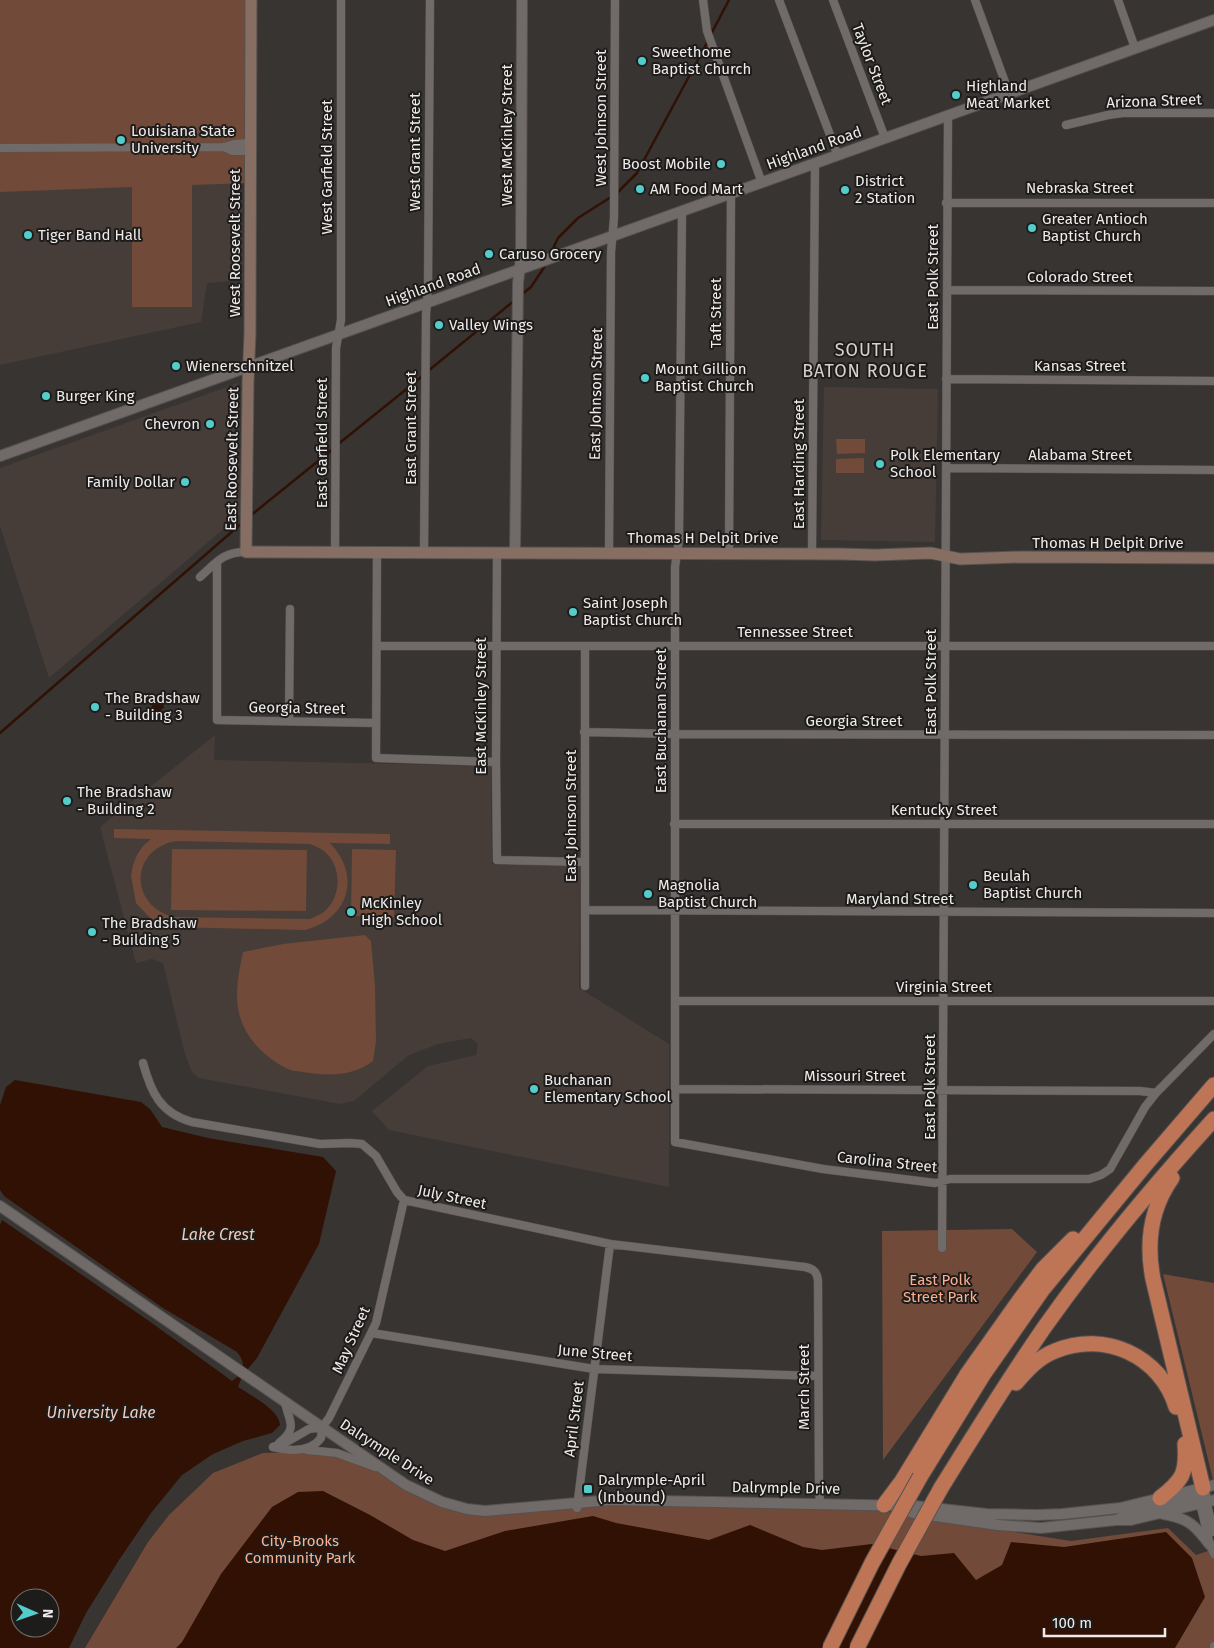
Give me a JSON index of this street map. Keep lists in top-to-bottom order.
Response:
{
  "streets": {
    "main road": ["West Roosevelt Street", "East Roosevelt Street", "Thomas H Delpit Drive"],
    "street": [
      "Taylor Street",
      "Arizona Street",
      "West Johnson Street",
      "West McKinley Street",
      "Highland Road",
      "West Grant Street",
      "West Garfield Street",
      "Nebraska Street",
      "East Polk Street",
      "Colorado Street",
      "Taft Street",
      "Kansas Street",
      "East Johnson Street",
      "East Grant Street",
      "East Garfield Street",
      "Alabama Street",
      "East Harding Street",
      "Tennessee Street",
      "East McKinley Street",
      "Georgia Street",
      "East Buchanan Street",
      "Kentucky Street",
      "Maryland Street",
      "Virginia Street",
      "Missouri Street",
      "Carolina Street",
      "July Street",
      "May Street",
      "June Street",
      "March Street",
      "April Street",
      "Dalrymple Drive"
    ]
  },
  "crossings": [
    ["Taylor Street", "Highland Road"],
    ["West Johnson Street", "Highland Road"],
    ["West Johnson Street", "East Johnson Street"],
    ["West McKinley Street", "Highland Road"],
    ["Highland Road", "West Grant Street"],
    ["Highland Road", "West Garfield Street"],
    ["Highland Road", "West Roosevelt Street"],
    ["Highland Road", "East Polk Street"],
    ["Highland Road", "Taft Street"],
    ["Highland Road", "East Johnson Street"],
    ["Highland Road", "East Grant Street"],
    ["Highland Road", "East Garfield Street"],
    ["Highland Road", "East Roosevelt Street"],
    ["Highland Road", "East Harding Street"],
    ["Highland Road", "East Buchanan Street"],
    ["West Grant Street", "East Grant Street"],
    ["West Garfield Street", "East Garfield Street"],
    ["Nebraska Street", "East Polk Street"],
    ["West Roosevelt Street", "East Roosevelt Street"],
    ["East Polk Street", "Colorado Street"],
    ["East Polk Street", "Kansas Street"],
    ["East Polk Street", "Alabama Street"],
    ["East Polk Street", "Thomas H Delpit Drive"],
    ["East Polk Street", "Tennessee Street"],
    ["East Polk Street", "Georgia Street"],
    ["East Polk Street", "Kentucky Street"],
    ["East Polk Street", "Maryland Street"],
    ["East Polk Street", "Virginia Street"],
    ["East Polk Street", "Missouri Street"],
    ["East Polk Street", "Carolina Street"],
    ["Taft Street", "Thomas H Delpit Drive"],
    ["East Johnson Street", "Thomas H Delpit Drive"],
    ["East Johnson Street", "Tennessee Street"],
    ["East Johnson Street", "East McKinley Street"],
    ["East Johnson Street", "Georgia Street"],
    ["East Johnson Street", "Maryland Street"],
    ["East Grant Street", "Thomas H Delpit Drive"],
    ["East Garfield Street", "Thomas H Delpit Drive"],
    ["East Roosevelt Street", "Thomas H Delpit Drive"],
    ["East Harding Street", "Thomas H Delpit Drive"],
    ["Thomas H Delpit Drive", "East McKinley Street"],
    ["Thomas H Delpit Drive", "Georgia Street"],
    ["Thomas H Delpit Drive", "East Buchanan Street"],
    ["Tennessee Street", "East McKinley Street"],
    ["Tennessee Street", "East Buchanan Street"],
    ["Georgia Street", "East Buchanan Street"],
    ["East Buchanan Street", "Kentucky Street"],
    ["East Buchanan Street", "Maryland Street"],
    ["East Buchanan Street", "Virginia Street"],
    ["East Buchanan Street", "Missouri Street"],
    ["East Buchanan Street", "Carolina Street"],
    ["Missouri Street", "Carolina Street"],
    ["July Street", "May Street"],
    ["July Street", "March Street"],
    ["July Street", "April Street"],
    ["May Street", "June Street"],
    ["May Street", "Dalrymple Drive"],
    ["June Street", "March Street"],
    ["June Street", "April Street"],
    ["March Street", "Dalrymple Drive"],
    ["April Street", "Dalrymple Drive"]
  ],
  "districts": ["SOUTH BATON ROUGE"],
  "water": ["Lake Crest", "University Lake"],
  "parks": ["East Polk Street Park", "City-Brooks Community Park"],
  "places": {
    "other": [
      "Sweethome Baptist Church",
      "Highland Meat Market",
      "Louisiana State University",
      "Boost Mobile",
      "AM Food Mart",
      "District 2 Station",
      "Greater Antioch Baptist Church",
      "Tiger Band Hall",
      "Caruso Grocery",
      "Valley Wings",
      "Wienerschnitzel",
      "Mount Gillion Baptist Church",
      "Burger King",
      "Chevron",
      "Polk Elementary School",
      "Family Dollar",
      "Saint Joseph Baptist Church",
      "The Bradshaw - Building 3",
      "The Bradshaw - Building 2",
      "Beulah Baptist Church",
      "Magnolia Baptist Church",
      "McKinley High School",
      "The Bradshaw - Building 5",
      "Buchanan Elementary School"
    ],
    "transit": ["Dalrymple-April (Inbound)"]
  },
  "scale_bar": "100 m",
  "north": "right"
}
